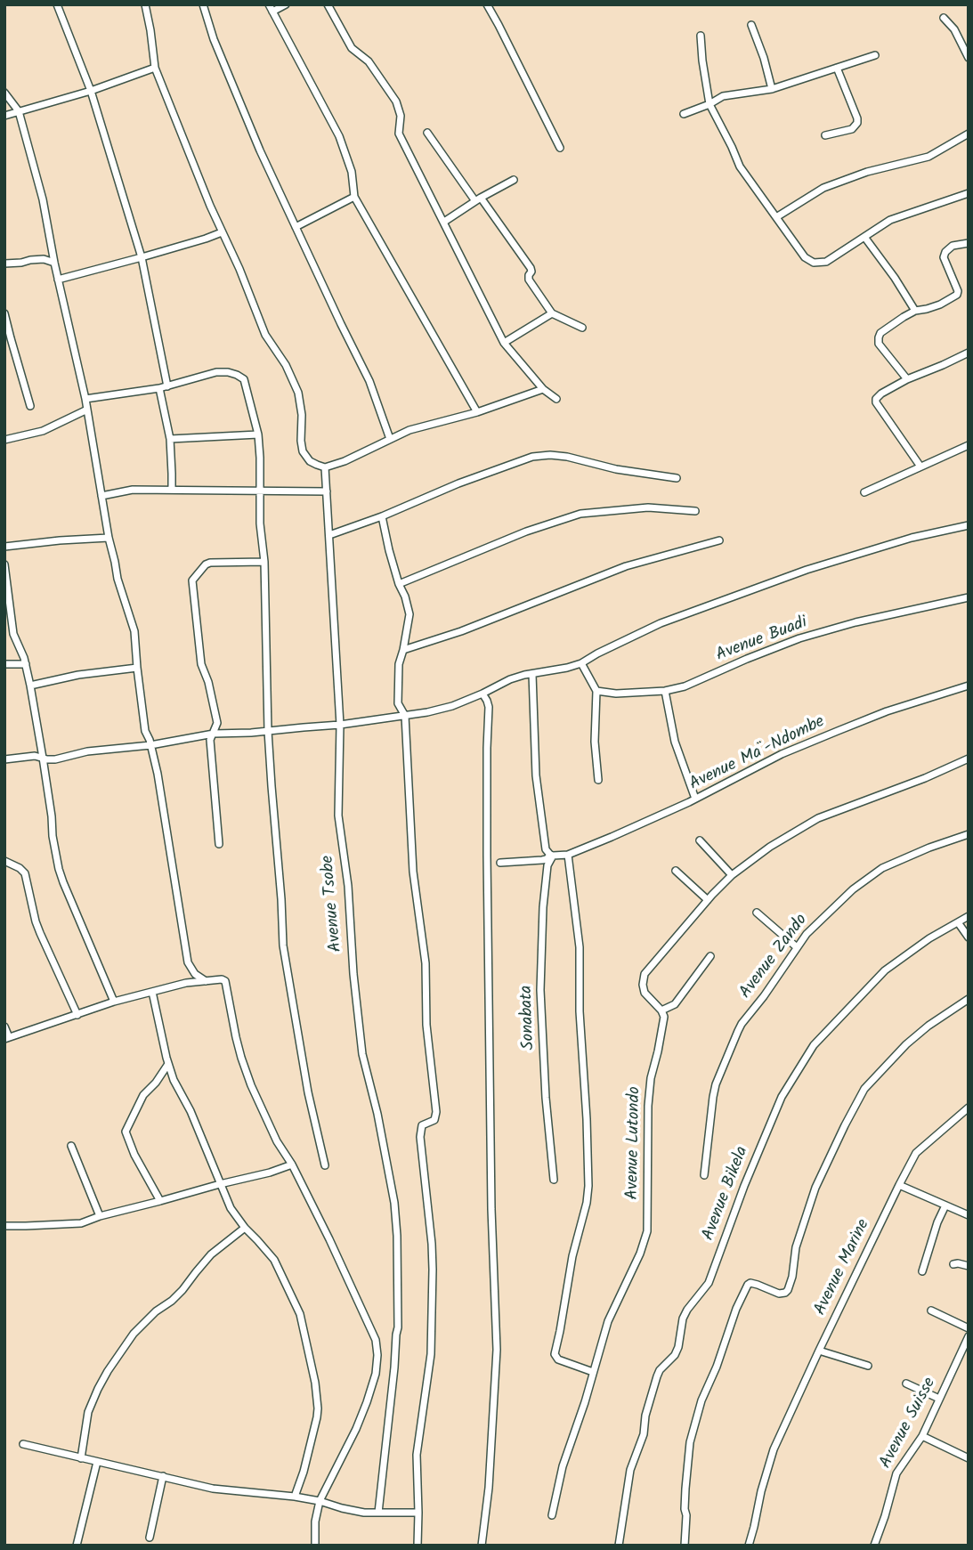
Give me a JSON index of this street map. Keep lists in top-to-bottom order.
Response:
{
  "streets": {
    "street": [
      "Avenue Buadi",
      "Avenue Ma¨-Ndombe",
      "Avenue Tsobe",
      "Avenue Zando",
      "Sonabata",
      "Avenue Lutondo",
      "Avenue Bikela",
      "Avenue Marine",
      "Avenue Suisse"
    ]
  }
}
